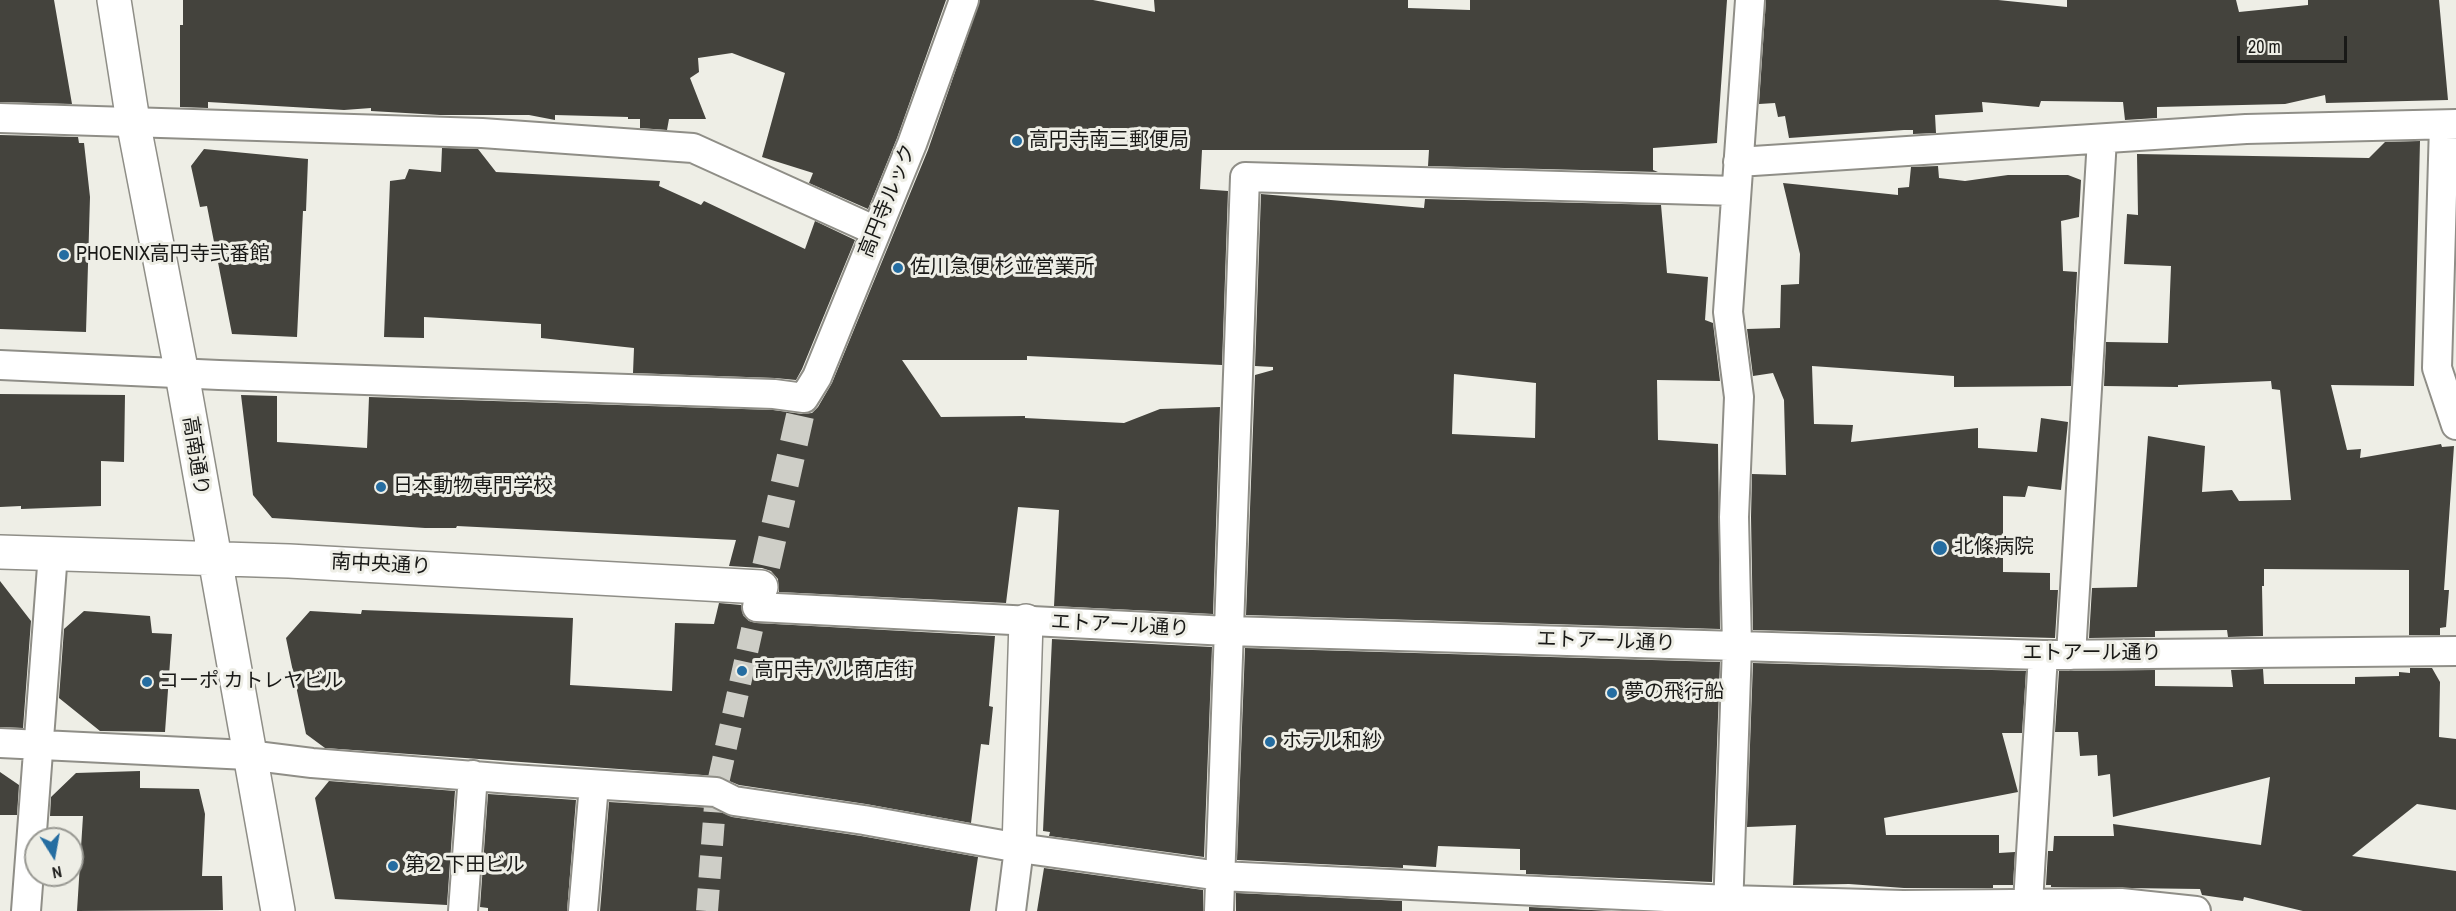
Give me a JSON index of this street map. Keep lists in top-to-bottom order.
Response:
{
  "streets": {
    "street": [
      "高円寺ルック",
      "高南通り",
      "南中央通り",
      "エトアール通り"
    ]
  },
  "crossings": [
    ["高円寺ルック", "高南通り"],
    ["高南通り", "南中央通り"],
    ["南中央通り", "エトアール通り"]
  ],
  "places": [
    "高円寺南三郵便局",
    "PHOENIX高円寺弐番館",
    "佐川急便 杉並営業所",
    "日本動物専門学校",
    "北條病院",
    "高円寺パル商店街",
    "コーポ カトレヤビル",
    "夢の飛行船",
    "ホテル和紗",
    "第２下田ビル"
  ],
  "scale_bar": "20 m",
  "north": "bottom"
}
